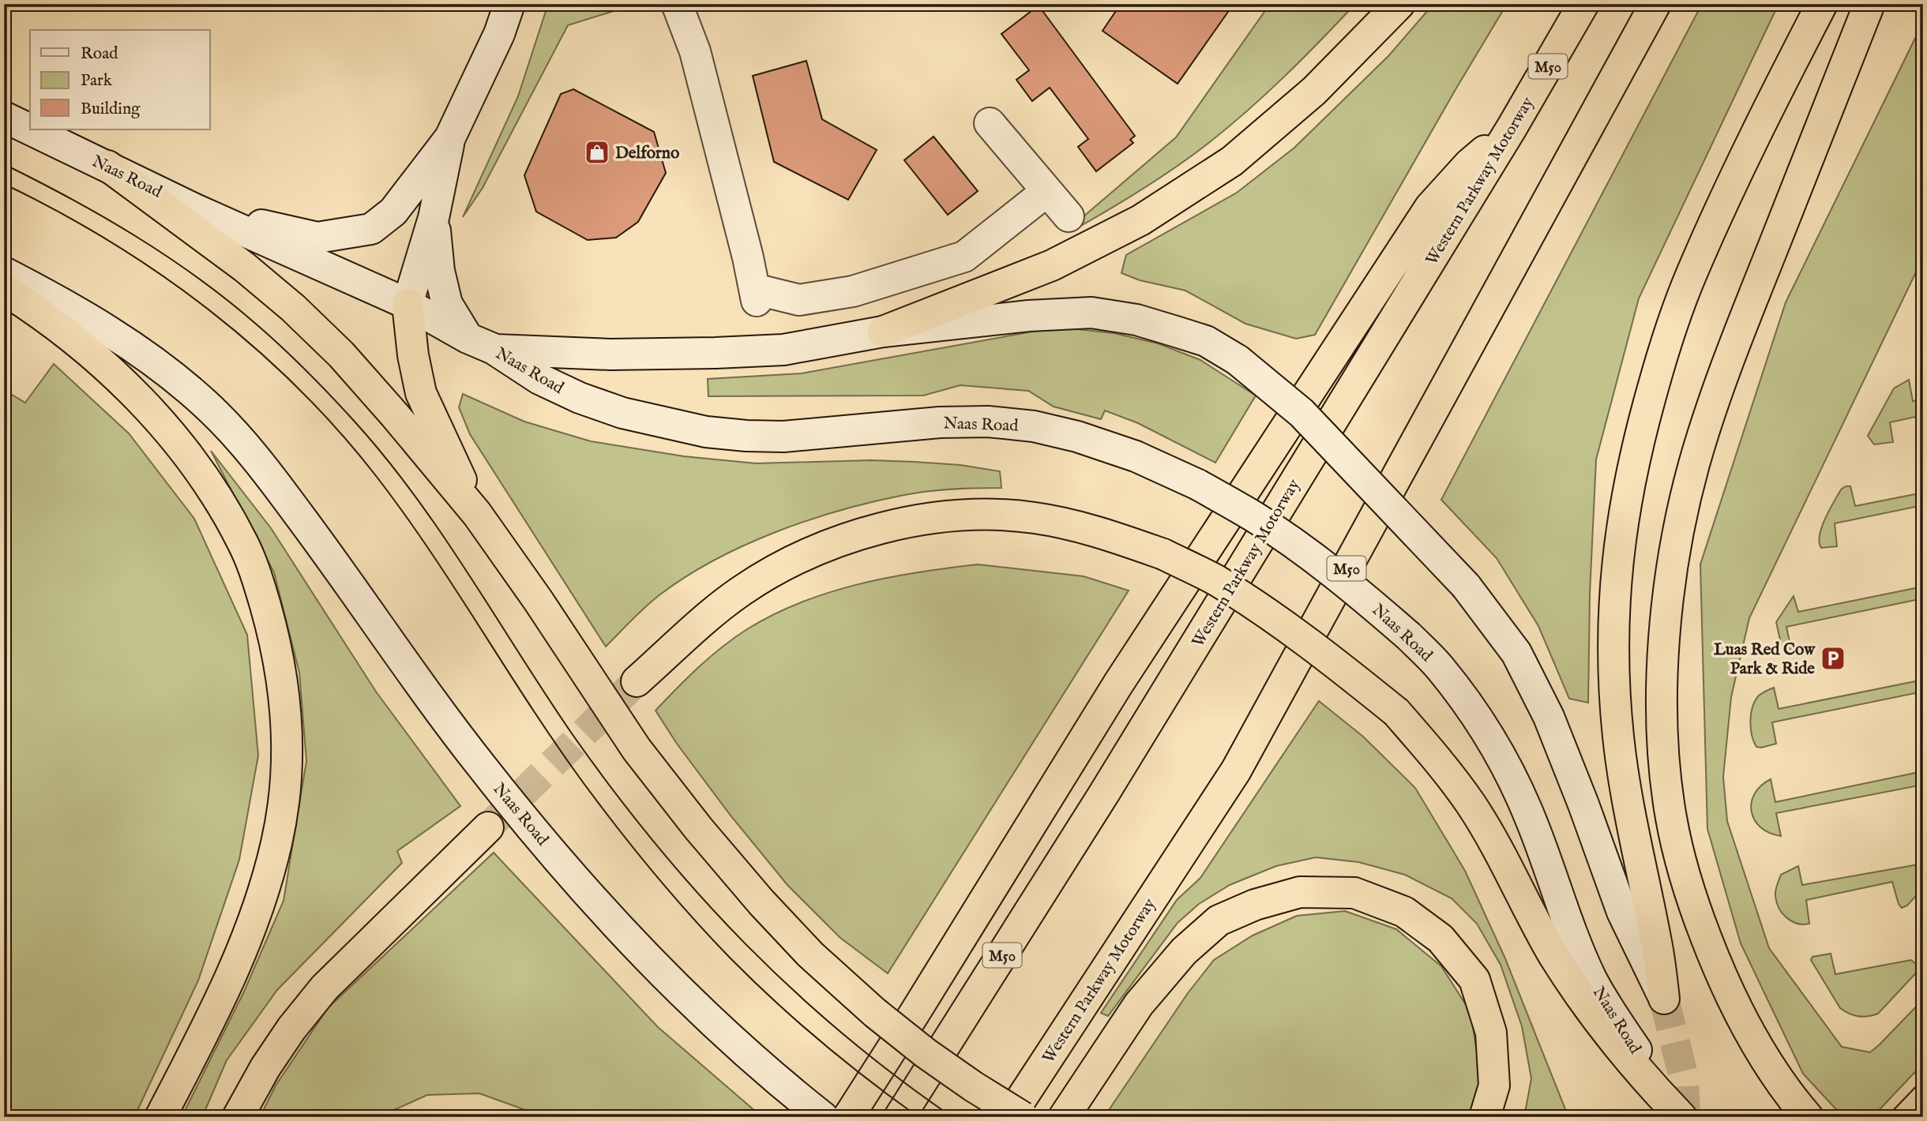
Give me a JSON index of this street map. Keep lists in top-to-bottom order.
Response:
{
  "streets": {
    "highway": ["M50", "Western Parkway Motorway"],
    "main road": ["Naas Road"]
  },
  "places": {
    "shop": ["Delforno"],
    "parking": ["Luas Red Cow Park & Ride"]
  },
  "legend": ["Road", "Park", "Building"]
}
